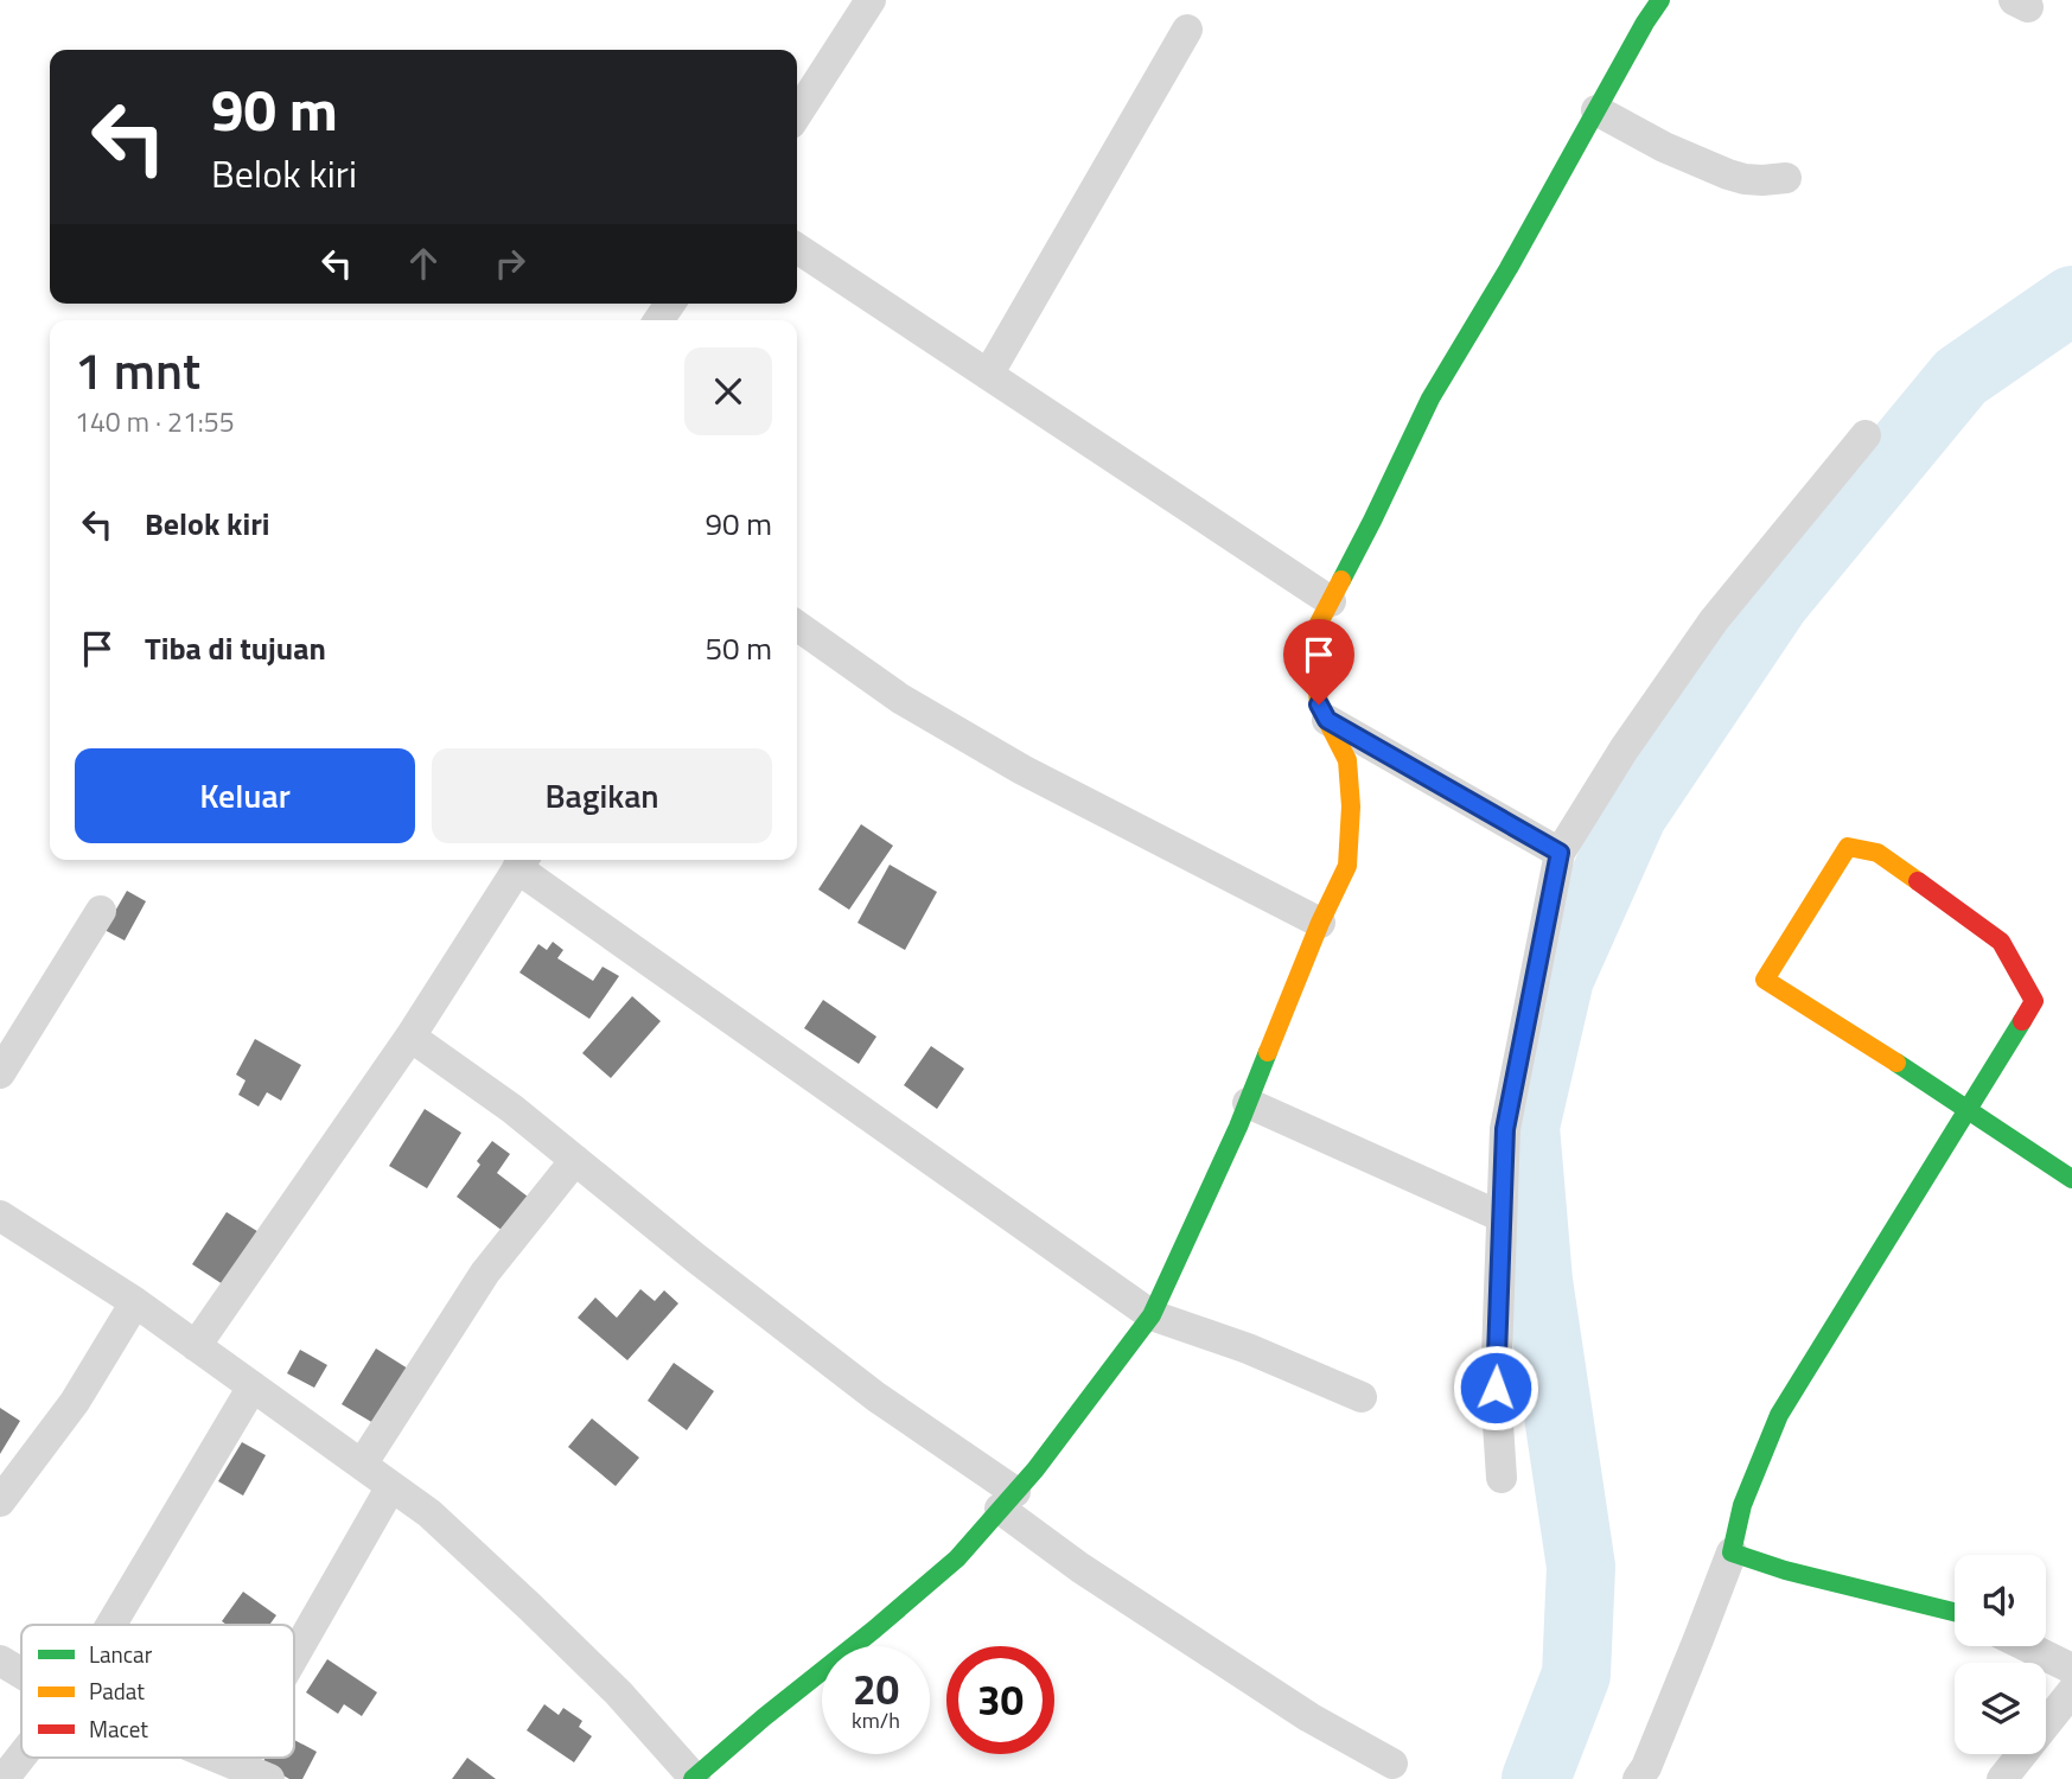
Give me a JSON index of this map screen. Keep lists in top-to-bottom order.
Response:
{
  "legend": ["Lancar", "Padat", "Macet"],
  "page": {
    "turn": ["90 m", "Belok kiri"],
    "heading": ["1 mnt", "140 m · 21:55"],
    "list": [
      {
        "name": "Belok kiri",
        "value": "90 m"
      },
      {
        "name": "Tiba di tujuan",
        "value": "50 m"
      }
    ],
    "buttons": ["Keluar", "Bagikan"],
    "speed": "20 km/h",
    "limit": "30"
  }
}
